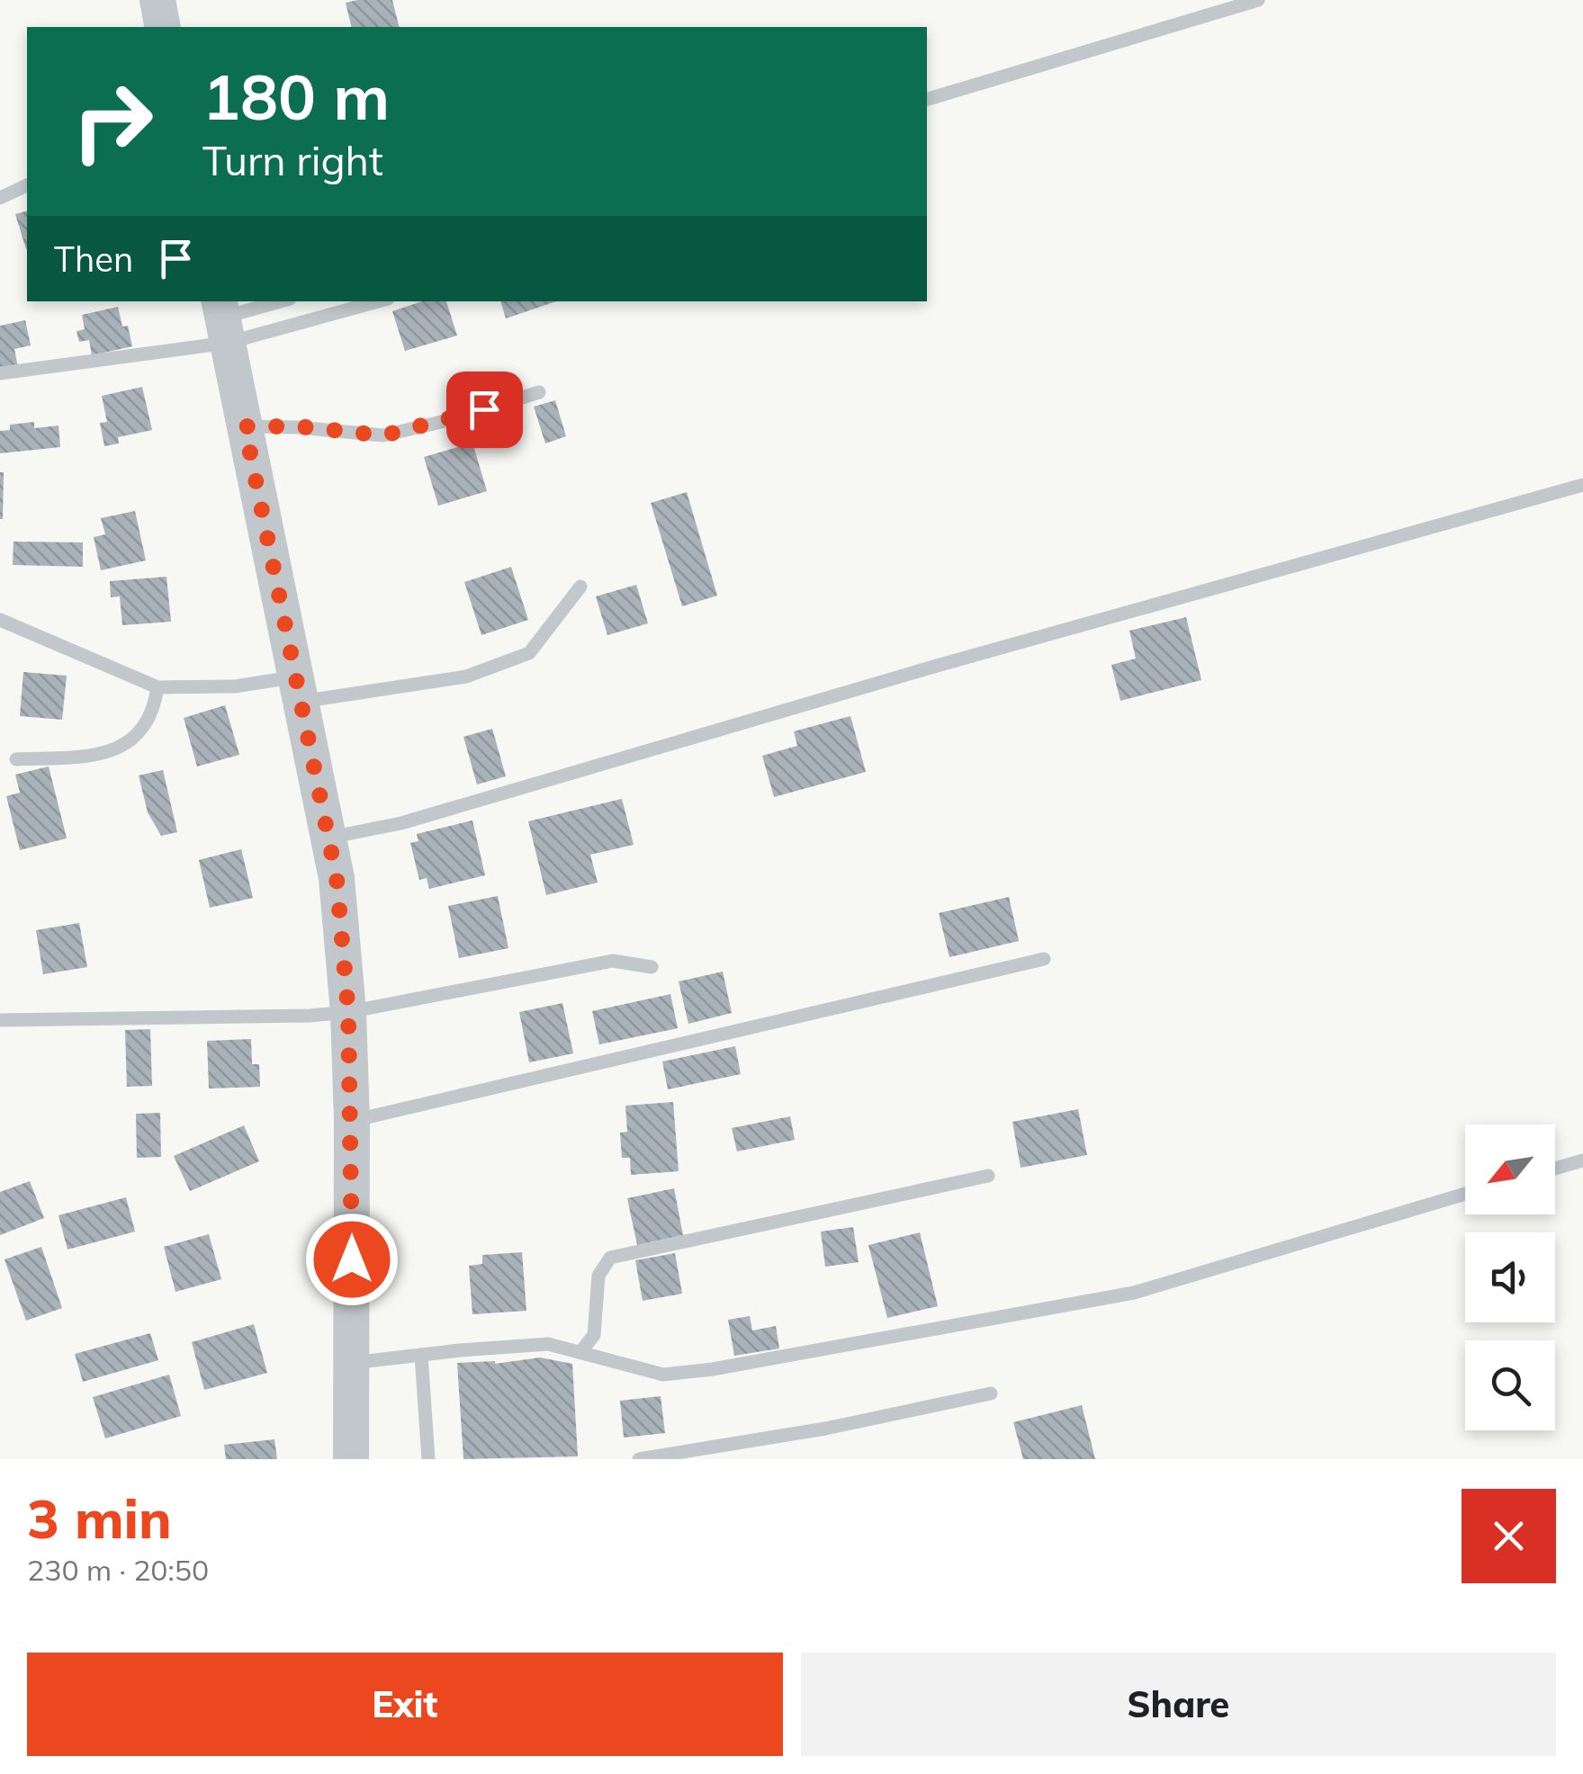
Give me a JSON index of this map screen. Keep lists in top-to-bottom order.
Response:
{
  "north": "bottom left",
  "page": {
    "turn": ["180 m", "Turn right"],
    "then": "Then",
    "heading": ["3 min", "230 m · 20:50"],
    "buttons": ["Exit", "Share"]
  }
}
